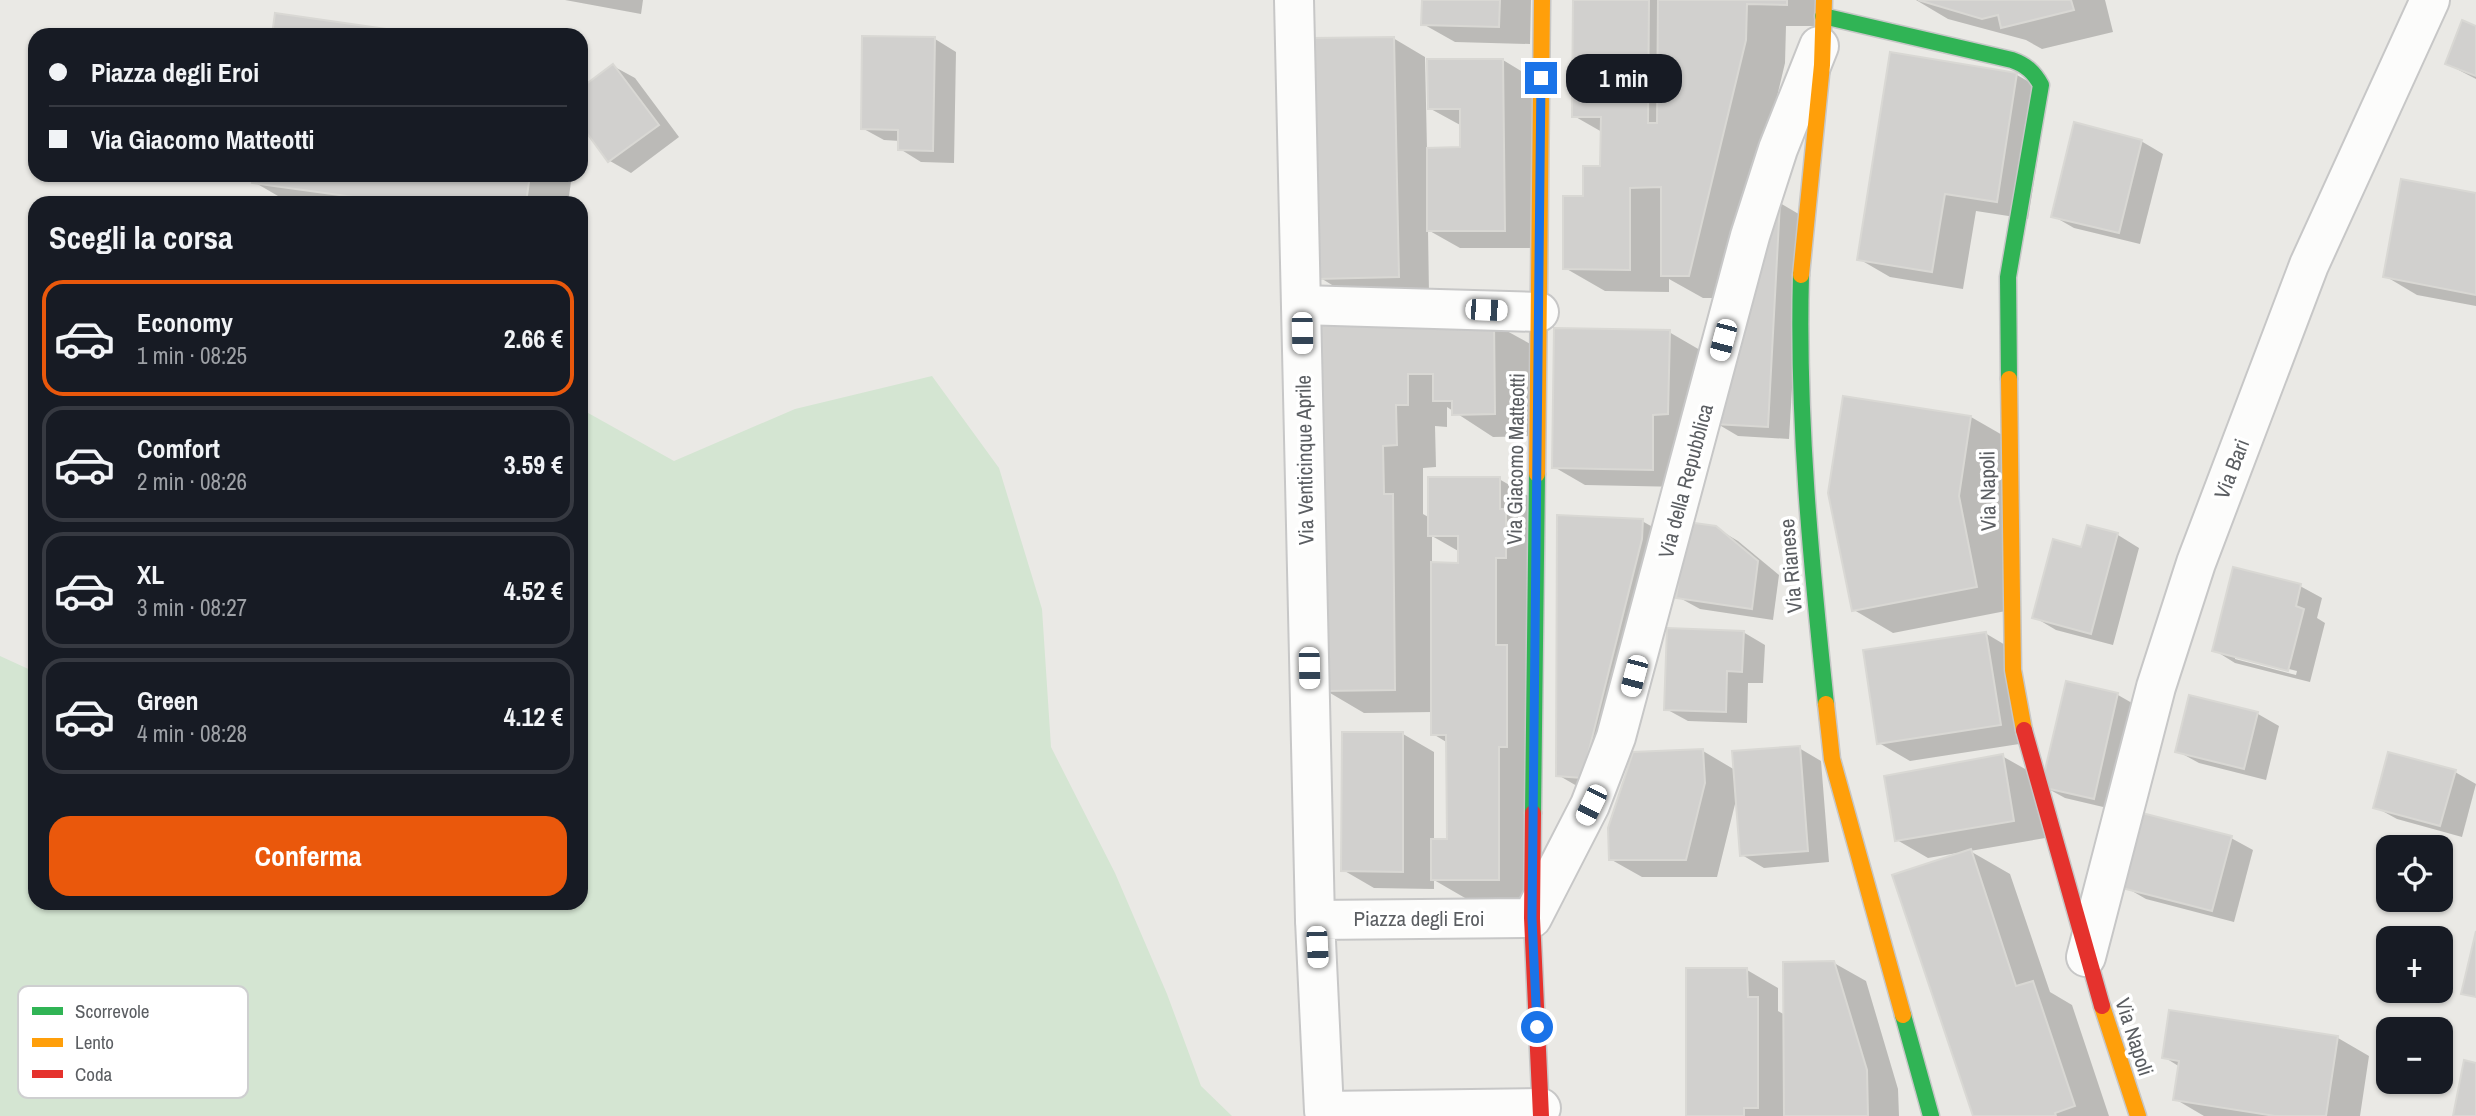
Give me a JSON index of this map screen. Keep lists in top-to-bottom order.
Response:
{
  "streets": {
    "street": [
      "Via Giacomo Matteotti",
      "Via Venticinque Aprile",
      "Via Bari",
      "Via della Repubblica",
      "Via Napoli",
      "Via Rianese",
      "Piazza degli Eroi"
    ]
  },
  "crossings": [
    ["Via Giacomo Matteotti", "Via della Repubblica"],
    ["Via Giacomo Matteotti", "Piazza degli Eroi"],
    ["Via Venticinque Aprile", "Piazza degli Eroi"],
    ["Via Bari", "Via Napoli"],
    ["Via della Repubblica", "Via Napoli"],
    ["Via della Repubblica", "Via Rianese"],
    ["Via della Repubblica", "Piazza degli Eroi"],
    ["Via Napoli", "Via Rianese"]
  ],
  "legend": ["Scorrevole", "Lento", "Coda"],
  "page": {
    "banner": ["Piazza degli Eroi", "Via Giacomo Matteotti"],
    "bubble": "1 min",
    "heading": "Scegli la corsa",
    "list": [
      {
        "name": "Economy",
        "note": "1 min · 08:25",
        "value": "2.66 €"
      },
      {
        "name": "Comfort",
        "note": "2 min · 08:26",
        "value": "3.59 €"
      },
      {
        "name": "XL",
        "note": "3 min · 08:27",
        "value": "4.52 €"
      },
      {
        "name": "Green",
        "note": "4 min · 08:28",
        "value": "4.12 €"
      }
    ],
    "buttons": "Conferma",
    "map_buttons": ["+", "−"]
  }
}
